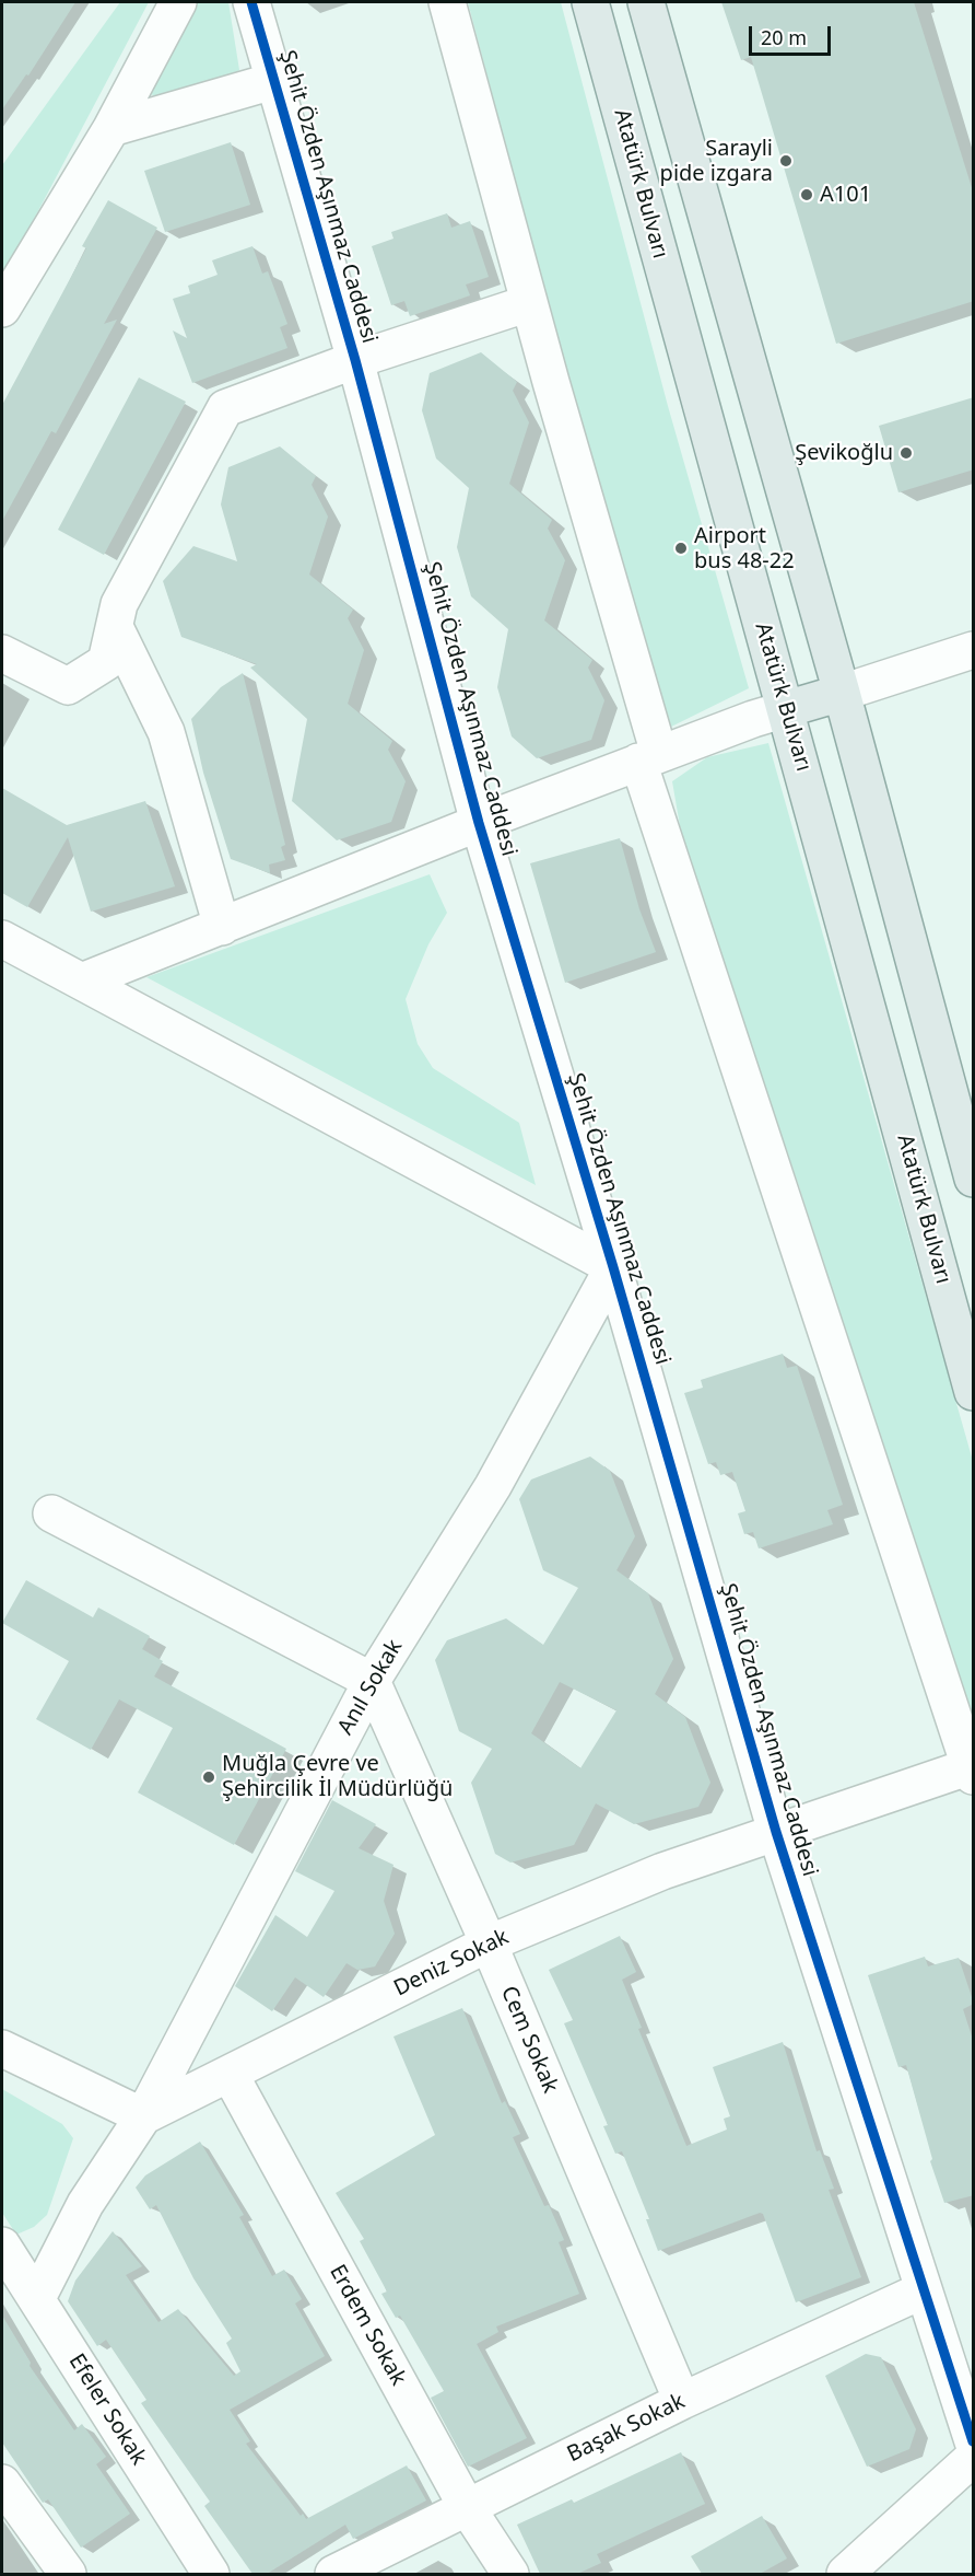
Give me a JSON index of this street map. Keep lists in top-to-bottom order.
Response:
{
  "streets": {
    "main road": ["Atatürk Bulvarı"],
    "street": [
      "Şehit Özden Aşınmaz Caddesi",
      "Anıl Sokak",
      "Deniz Sokak",
      "Cem Sokak",
      "Erdem Sokak",
      "Efeler Sokak",
      "Başak Sokak"
    ]
  },
  "crossings": [
    ["Şehit Özden Aşınmaz Caddesi", "Anıl Sokak"],
    ["Şehit Özden Aşınmaz Caddesi", "Deniz Sokak"],
    ["Şehit Özden Aşınmaz Caddesi", "Başak Sokak"],
    ["Anıl Sokak", "Deniz Sokak"],
    ["Anıl Sokak", "Cem Sokak"],
    ["Deniz Sokak", "Cem Sokak"],
    ["Deniz Sokak", "Erdem Sokak"],
    ["Cem Sokak", "Başak Sokak"],
    ["Erdem Sokak", "Başak Sokak"]
  ],
  "places": [
    "Sarayli pide izgara",
    "A101",
    "Şevikoğlu",
    "Airport bus 48-22",
    "Muğla Çevre ve Şehircilik İl Müdürlüğü"
  ],
  "scale_bar": "20 m"
}
